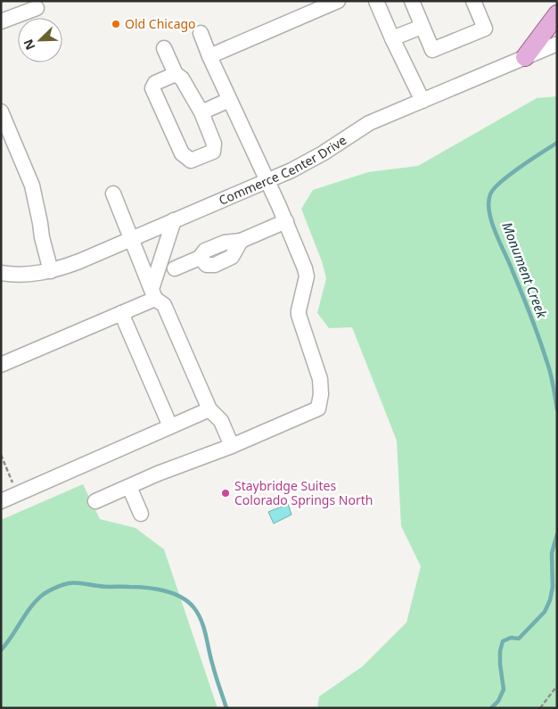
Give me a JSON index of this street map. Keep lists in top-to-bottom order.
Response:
{
  "streets": {
    "street": ["Commerce Center Drive"]
  },
  "water": ["Monument Creek"],
  "places": ["Old Chicago", "Staybridge Suites Colorado Springs North"],
  "north": "bottom left"
}
